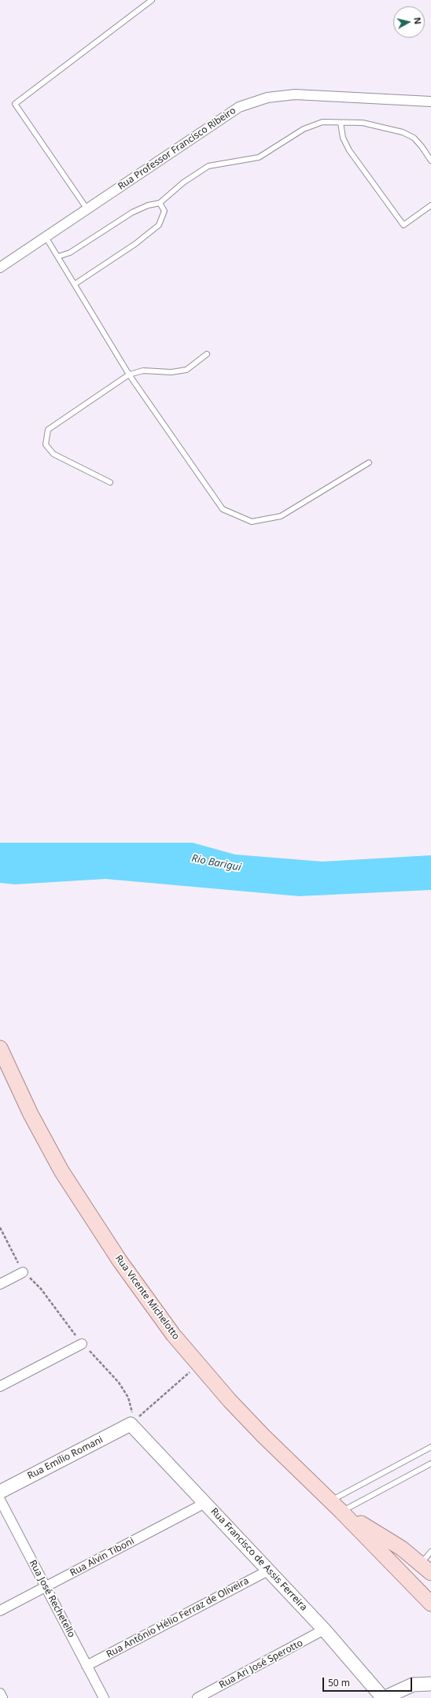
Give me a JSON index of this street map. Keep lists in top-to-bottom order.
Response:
{
  "streets": {
    "main road": ["Rua Vicente Michelotto"],
    "street": [
      "Rua Professor Francisco Ribeiro",
      "Rua Emílio Romani",
      "Rua Alvin Tiboni",
      "Rua Francisco de Assis Ferreira",
      "Rua José Rechetello",
      "Rua Antônio Hélio Ferraz de Oliveira",
      "Rua Ari José Sperotto"
    ]
  },
  "crossings": [
    ["Rua Emílio Romani", "Rua Francisco de Assis Ferreira"],
    ["Rua Alvin Tiboni", "Rua Francisco de Assis Ferreira"],
    ["Rua Alvin Tiboni", "Rua José Rechetello"],
    ["Rua Francisco de Assis Ferreira", "Rua Antônio Hélio Ferraz de Oliveira"],
    ["Rua Francisco de Assis Ferreira", "Rua Ari José Sperotto"],
    ["Rua José Rechetello", "Rua Antônio Hélio Ferraz de Oliveira"]
  ],
  "water": ["Rio Barigui"],
  "scale_bar": "50 m",
  "north": "right"
}
